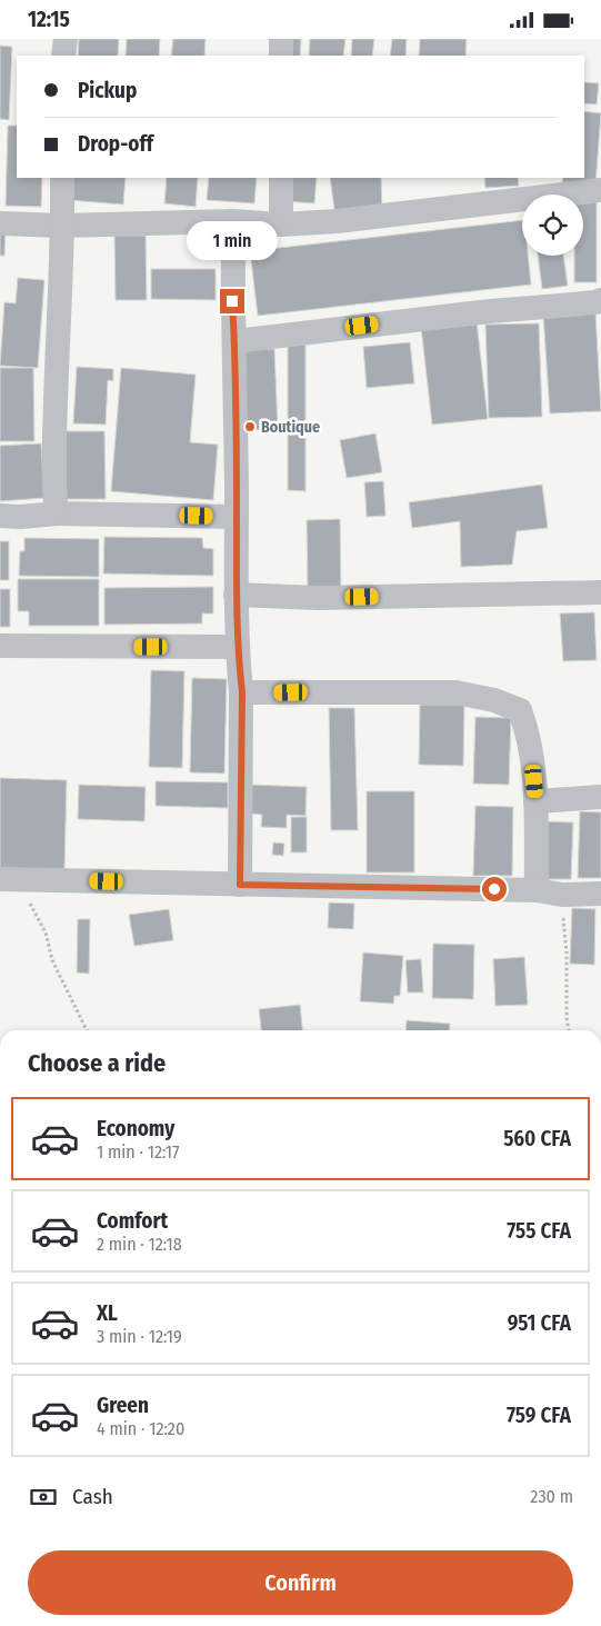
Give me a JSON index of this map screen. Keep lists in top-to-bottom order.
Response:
{
  "places": ["Boutique"],
  "page": {
    "status": "12:15",
    "banner": ["Pickup", "Drop-off"],
    "bubble": "1 min",
    "heading": "Choose a ride",
    "list": [
      {
        "name": "Economy",
        "note": "1 min · 12:17",
        "value": "560 CFA"
      },
      {
        "name": "Comfort",
        "note": "2 min · 12:18",
        "value": "755 CFA"
      },
      {
        "name": "XL",
        "note": "3 min · 12:19",
        "value": "951 CFA"
      },
      {
        "name": "Green",
        "note": "4 min · 12:20",
        "value": "759 CFA"
      }
    ],
    "pay": ["Cash", "230 m"],
    "buttons": "Confirm"
  }
}
